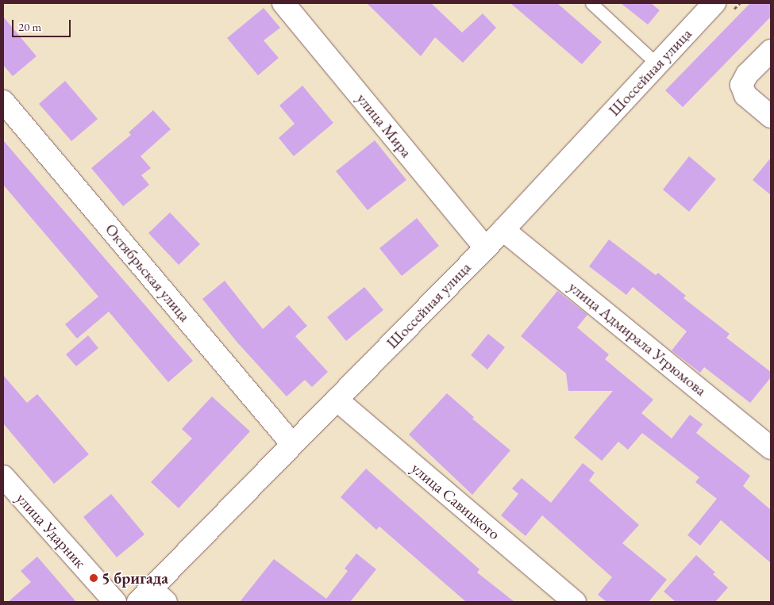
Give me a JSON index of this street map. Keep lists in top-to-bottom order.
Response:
{
  "streets": {
    "street": [
      "Шоссейная улица",
      "улица Мира",
      "Октябрьская улица",
      "улица Адмирала Угрюмова",
      "улица Савицкого",
      "улица Ударник"
    ]
  },
  "crossings": [
    ["Шоссейная улица", "улица Мира"],
    ["Шоссейная улица", "Октябрьская улица"],
    ["Шоссейная улица", "улица Адмирала Угрюмова"],
    ["Шоссейная улица", "улица Савицкого"]
  ],
  "places": ["5 бригада"],
  "scale_bar": "20 m"
}
